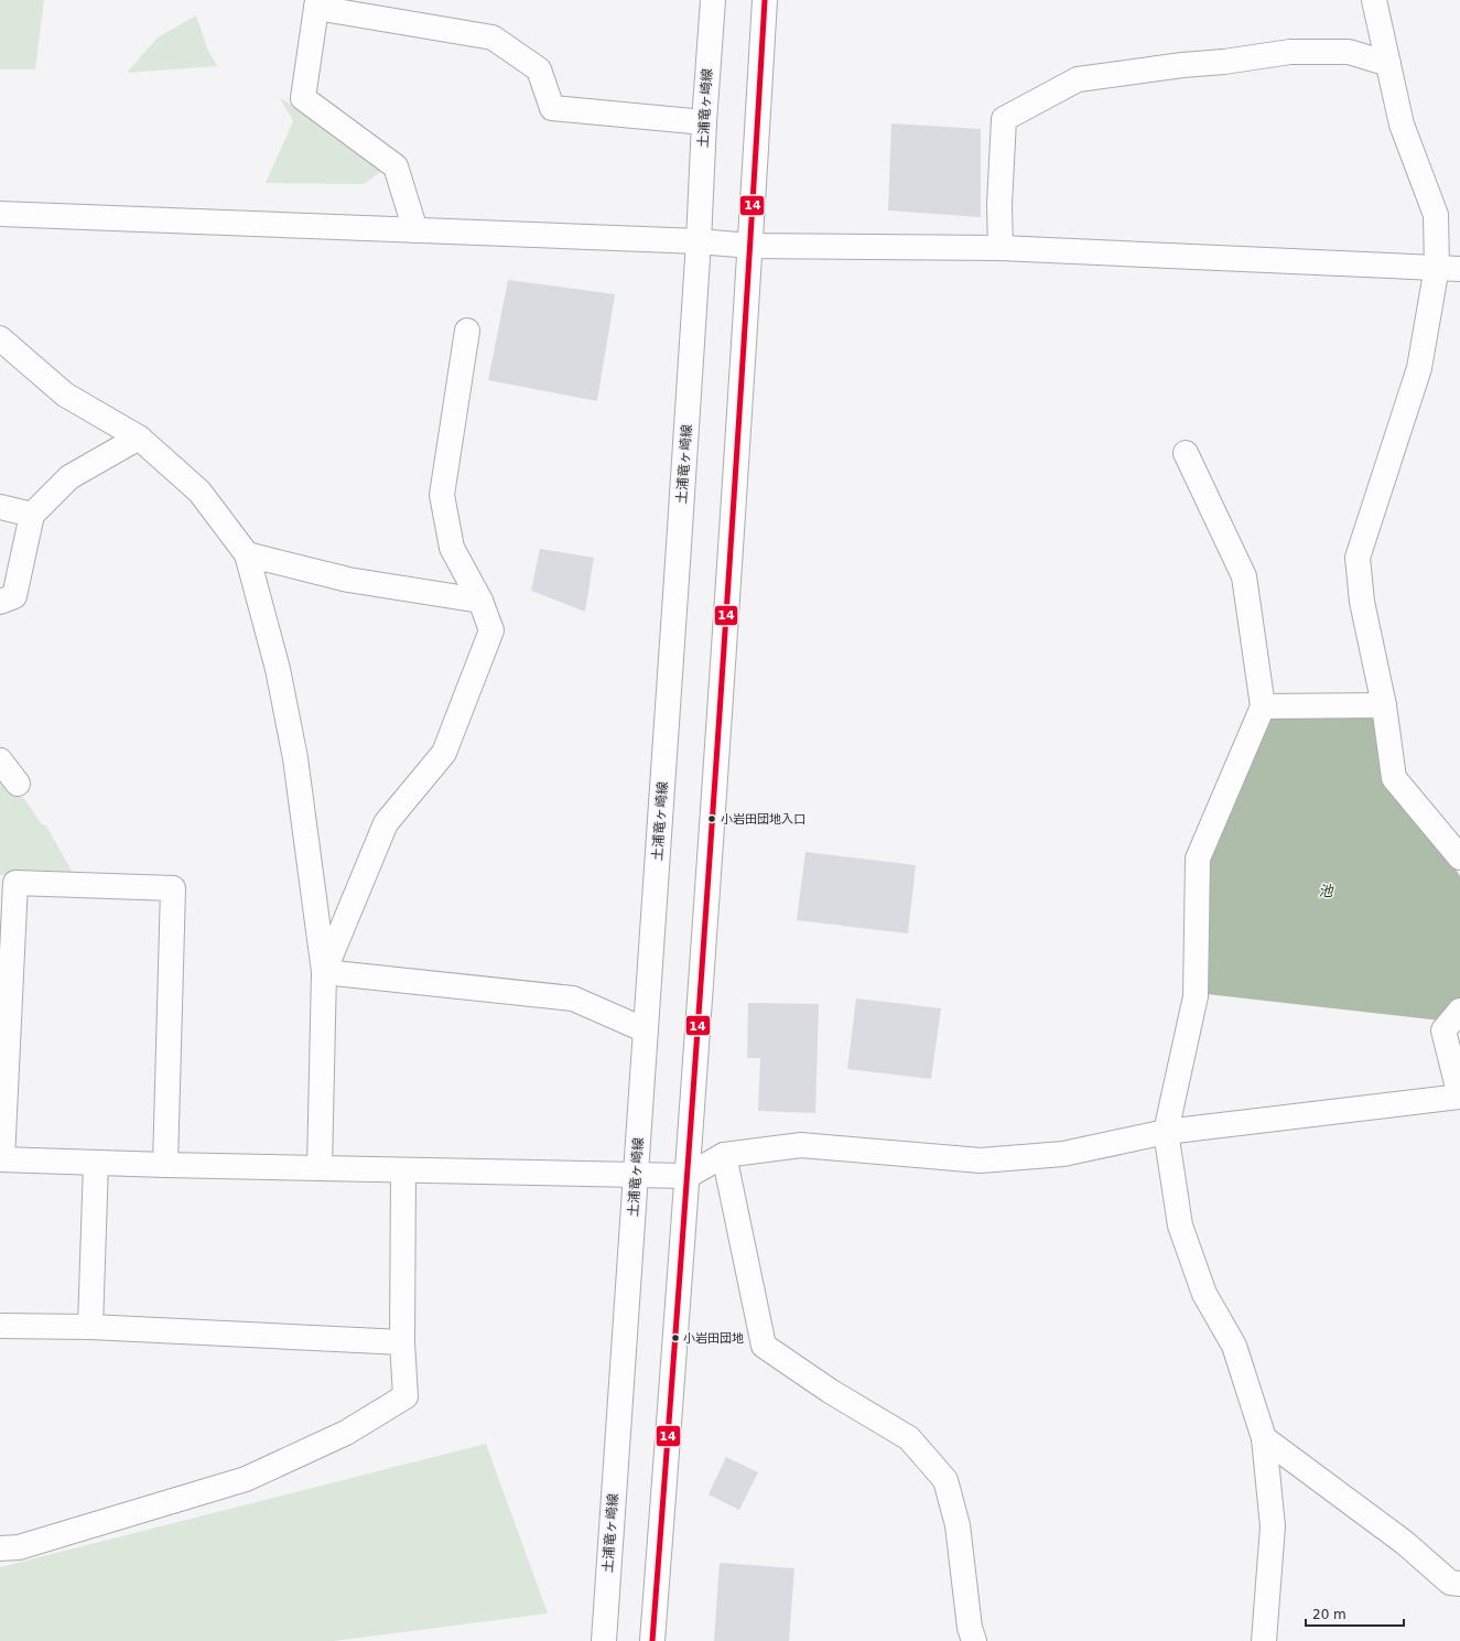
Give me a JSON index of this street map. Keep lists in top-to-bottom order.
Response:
{
  "streets": {
    "street": ["土浦竜ヶ崎線"]
  },
  "water": ["池"],
  "places": ["小岩田団地入口", "小岩田団地"],
  "lines": ["transit line 14"],
  "scale_bar": "20 m"
}
